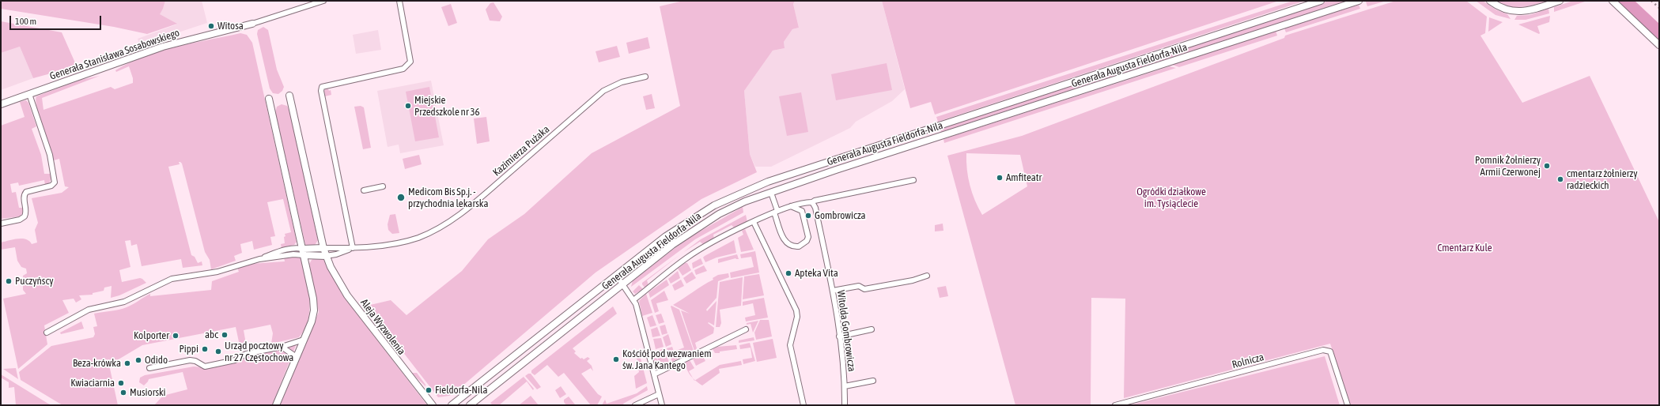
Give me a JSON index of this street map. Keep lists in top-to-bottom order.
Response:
{
  "streets": {
    "street": [
      "Generała Stanisława Sosabowskiego",
      "Generała Augusta Fieldorfa-Nila",
      "Kazimierza Pużaka",
      "Aleja Wyzwolenia",
      "Witolda Gombrowicza",
      "Rolnicza"
    ]
  },
  "crossings": [
    ["Kazimierza Pużaka", "Aleja Wyzwolenia"]
  ],
  "parks": ["Ogródki działkowe im. Tysiąclecie", "Cmentarz Kule"],
  "places": [
    "Witosa",
    "Miejskie Przedszkole nr 36",
    "Pomnik Żołnierzy Armii Czerwonej",
    "Amfiteatr",
    "cmentarz żołnierzy radzieckich",
    "Medicom Bis Sp.j. - przychodnia lekarska",
    "Gombrowicza",
    "Apteka Vita",
    "Puczyńscy",
    "abc",
    "Kolporter",
    "Pippi",
    "Urząd pocztowy nr 27 Częstochowa",
    "Kościół pod wezwaniem św. Jana Kantego",
    "Odido",
    "Beza-krówka",
    "Kwiaciarnia",
    "Fieldorfa-Nila",
    "Musiorski"
  ],
  "scale_bar": "100 m"
}
